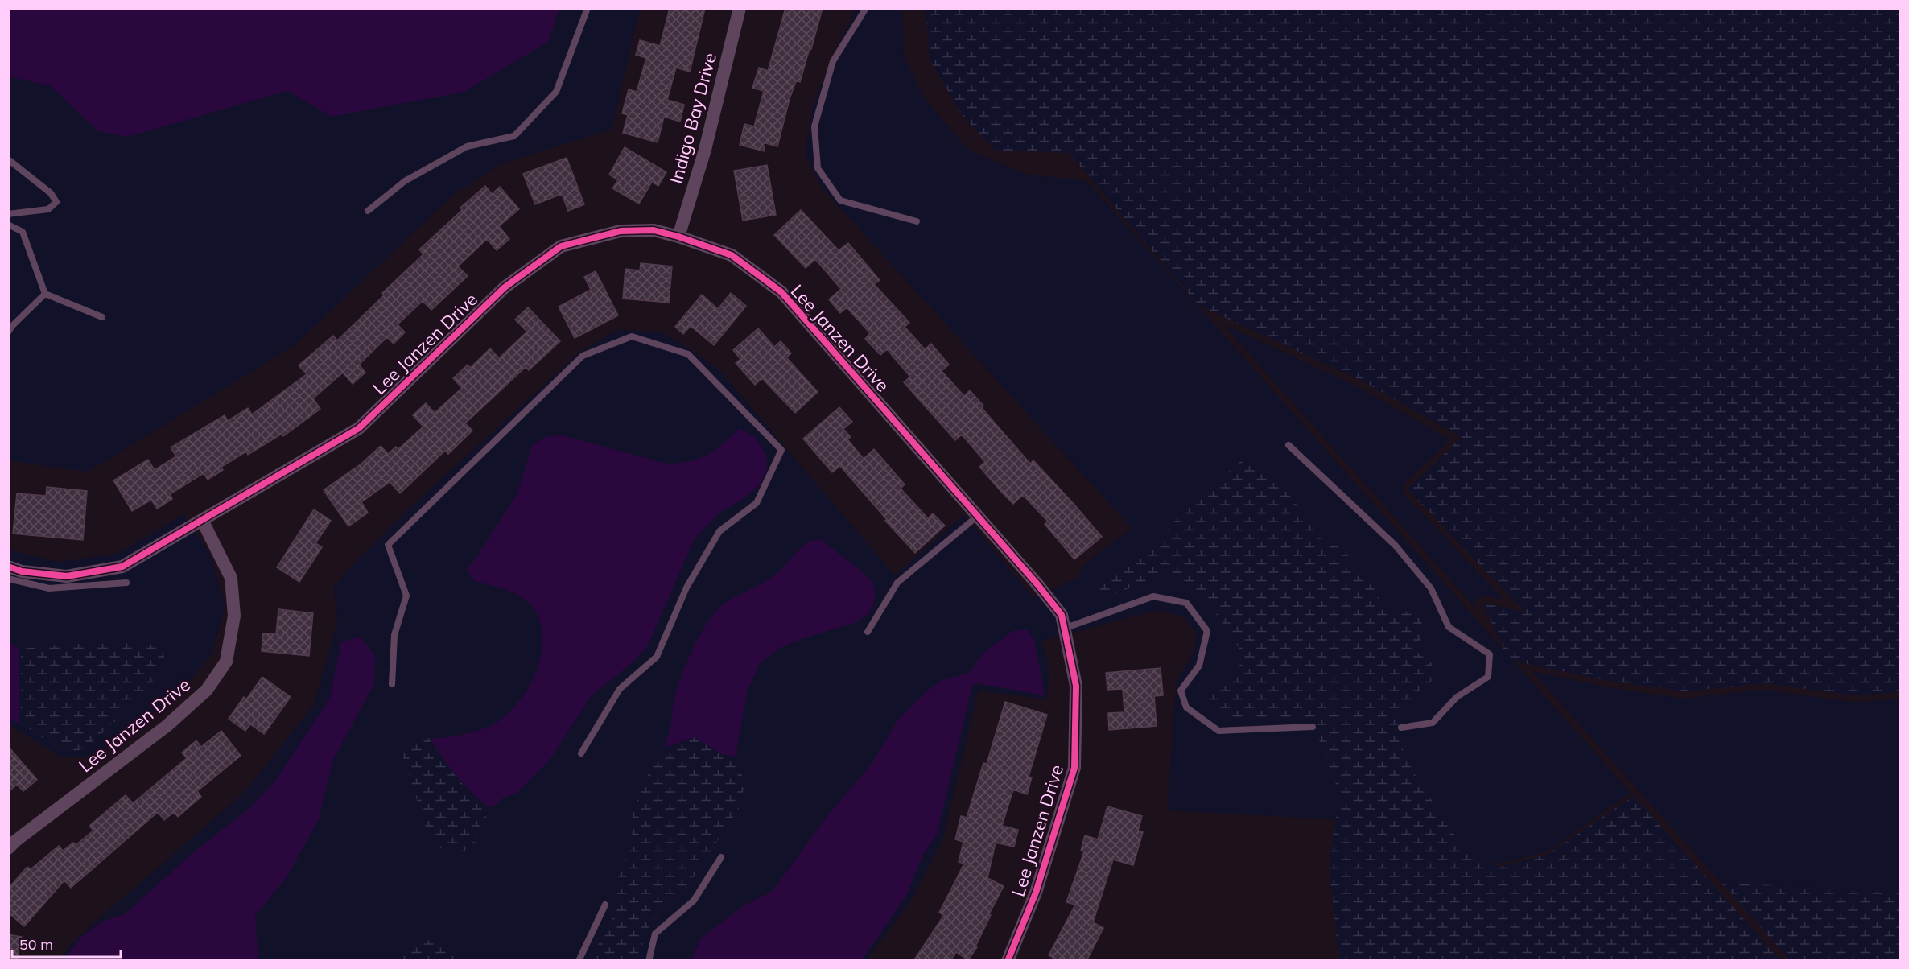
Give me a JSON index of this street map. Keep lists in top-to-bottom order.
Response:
{
  "streets": {
    "street": ["Indigo Bay Drive", "Lee Janzen Drive"]
  },
  "crossings": [
    ["Indigo Bay Drive", "Lee Janzen Drive"]
  ],
  "scale_bar": "50 m"
}
